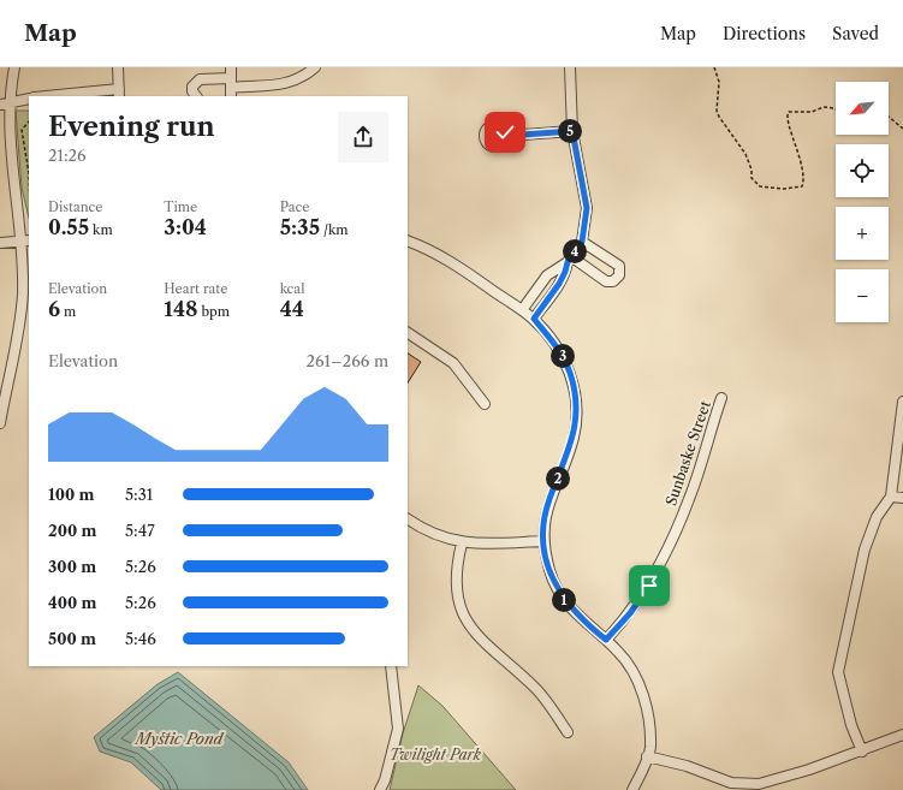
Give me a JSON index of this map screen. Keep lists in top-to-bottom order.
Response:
{
  "streets": {
    "street": ["Sunbaske Street"]
  },
  "water": ["Mystic Pond"],
  "parks": ["Twilight Park"],
  "north": "bottom left",
  "page": {
    "header": "Map",
    "nav": ["Map", "Directions", "Saved"],
    "map_buttons": ["+", "−"],
    "heading": ["Evening run", "21:26"],
    "pins": [
      "5",
      "4",
      "3",
      "2",
      "1"
    ],
    "stats": [
      ["Distance", "0.55 km"],
      ["Time", "3:04"],
      ["Pace", "5:35 /km"],
      ["Elevation", "6 m"],
      ["Heart rate", "148 bpm"],
      ["kcal", "44"]
    ],
    "chart": ["Elevation", "261–266 m"],
    "list": [
      {
        "name": "100 m",
        "note": "5:31"
      },
      {
        "name": "200 m",
        "note": "5:47"
      },
      {
        "name": "300 m",
        "note": "5:26"
      },
      {
        "name": "400 m",
        "note": "5:26"
      },
      {
        "name": "500 m",
        "note": "5:46"
      }
    ]
  }
}
